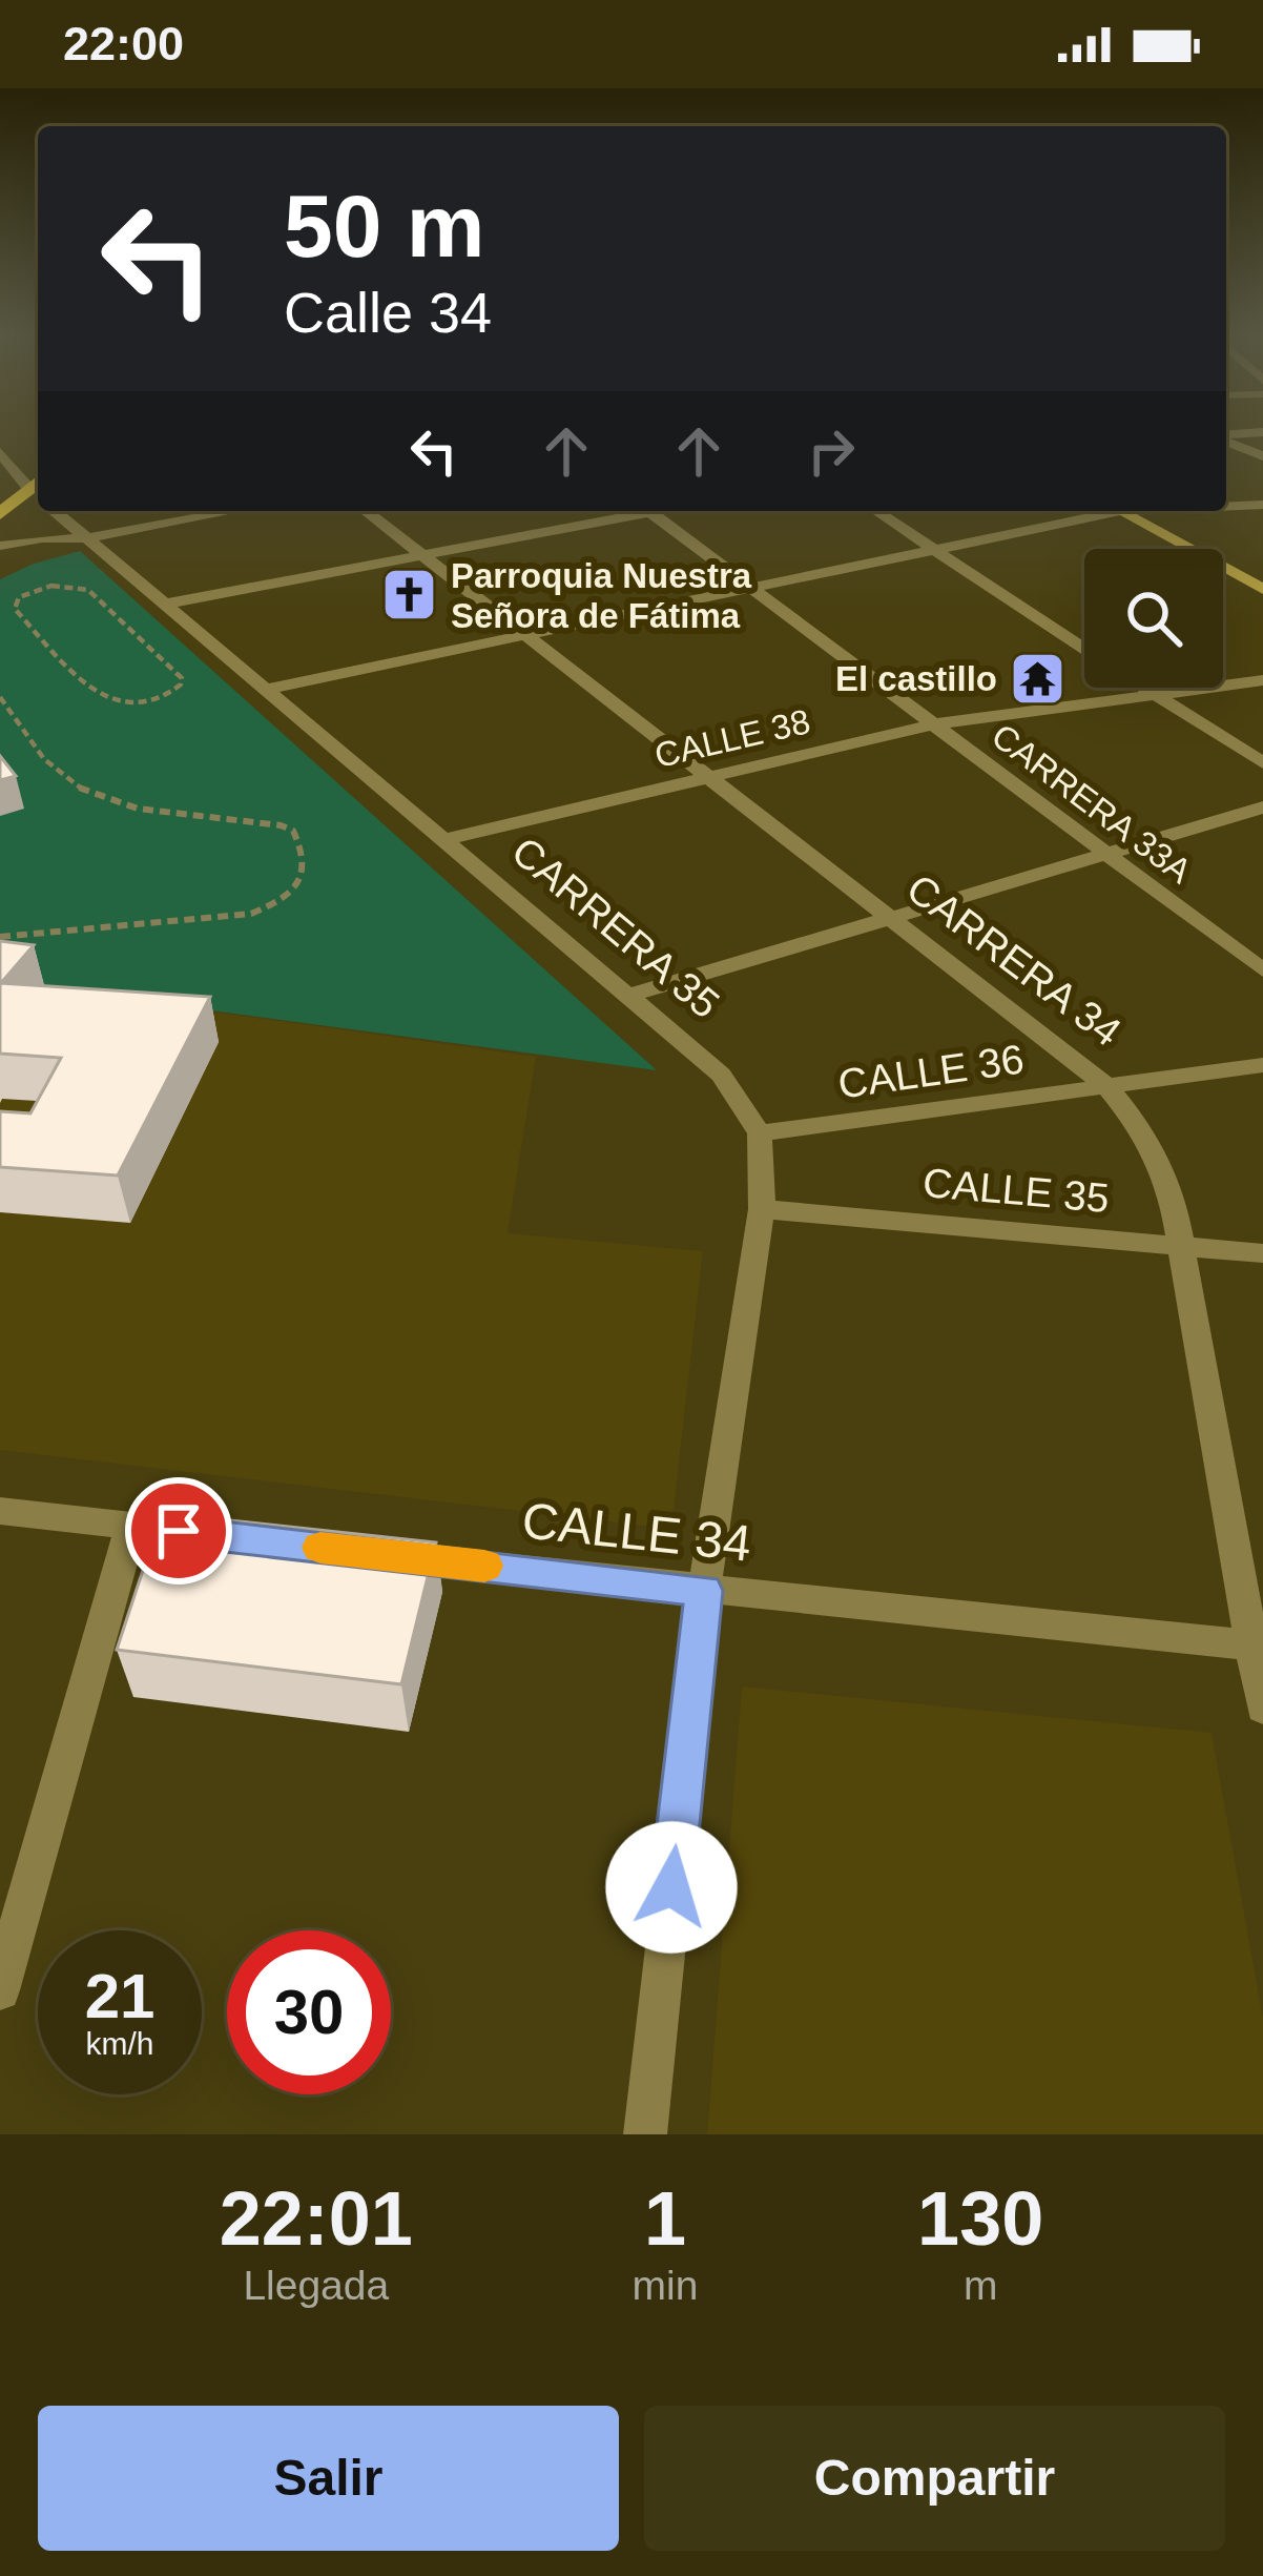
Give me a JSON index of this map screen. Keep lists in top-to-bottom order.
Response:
{
  "streets": {
    "street": [
      "CALLE 38",
      "CARRERA 33A",
      "CARRERA 35",
      "CARRERA 34",
      "CALLE 36",
      "CALLE 35",
      "CALLE 34"
    ]
  },
  "crossings": [
    ["CALLE 38", "CARRERA 33A"],
    ["CALLE 38", "CARRERA 35"],
    ["CALLE 38", "CARRERA 34"],
    ["CARRERA 35", "CALLE 36"],
    ["CARRERA 34", "CALLE 36"],
    ["CARRERA 34", "CALLE 35"],
    ["CARRERA 34", "CALLE 34"]
  ],
  "places": {
    "church": ["Parroquia Nuestra Señora de Fátima"],
    "temple": ["El castillo"]
  },
  "page": {
    "status": "22:00",
    "turn": ["50 m", "Calle 34"],
    "speed": "21 km/h",
    "limit": "30",
    "eta": [
      "22:01",
      "Llegada",
      "1",
      "min",
      "130",
      "m"
    ],
    "buttons": ["Salir", "Compartir"]
  }
}
